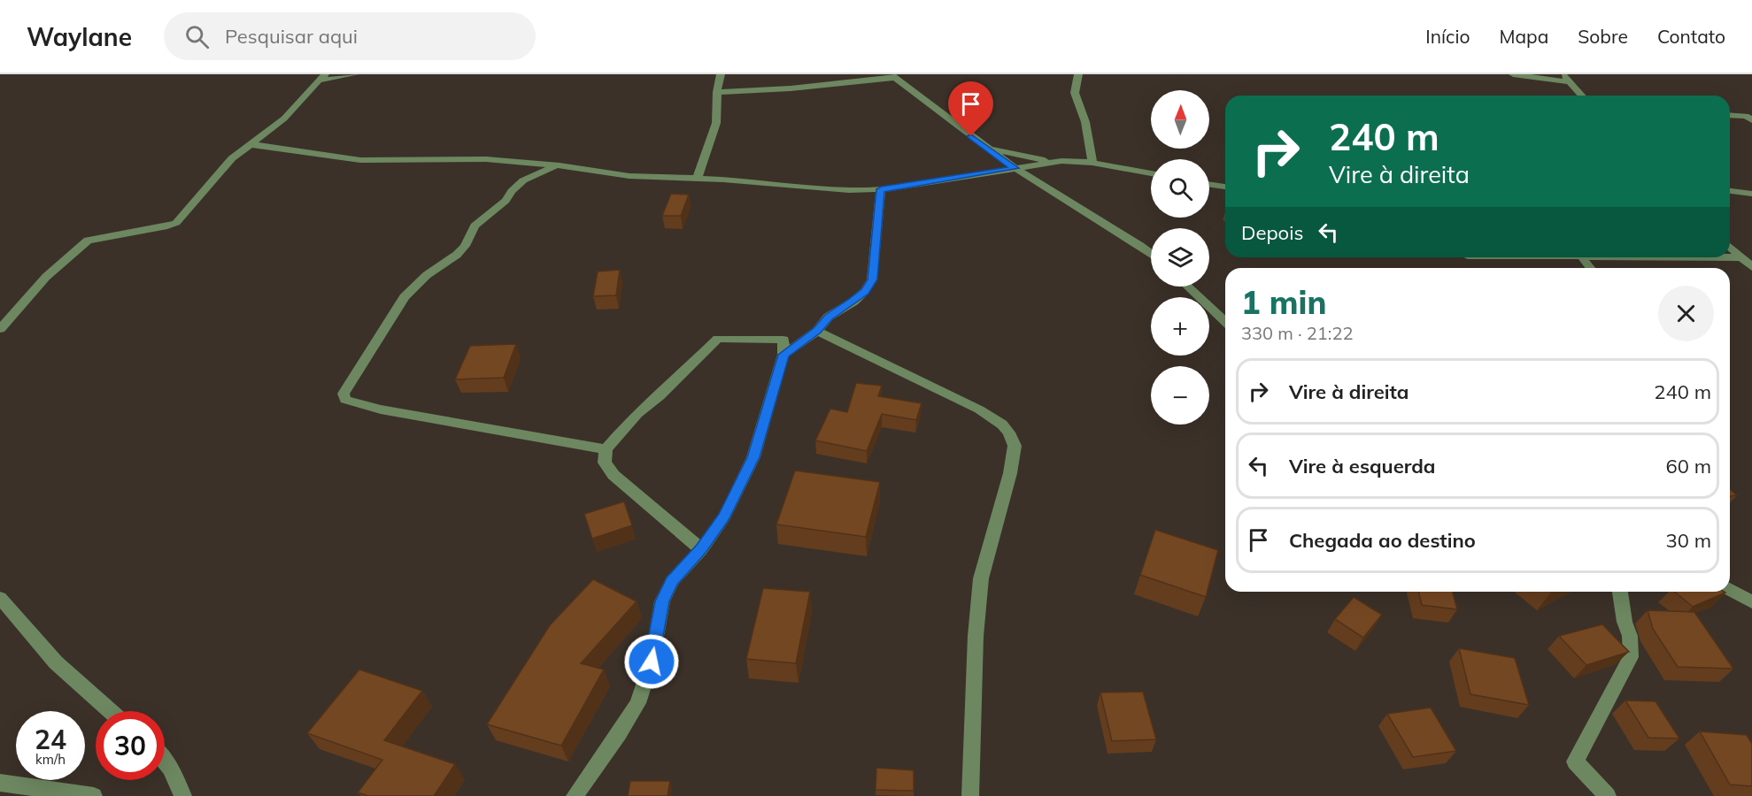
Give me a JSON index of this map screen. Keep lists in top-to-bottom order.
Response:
{
  "north": "top",
  "page": {
    "header": "Waylane",
    "search": "Pesquisar aqui",
    "nav": [
      "Início",
      "Mapa",
      "Sobre",
      "Contato"
    ],
    "map_buttons": ["+", "−"],
    "turn": ["240 m", "Vire à direita"],
    "then": "Depois",
    "heading": ["1 min", "330 m · 21:22"],
    "list": [
      {
        "name": "Vire à direita",
        "value": "240 m"
      },
      {
        "name": "Vire à esquerda",
        "value": "60 m"
      },
      {
        "name": "Chegada ao destino",
        "value": "30 m"
      }
    ],
    "speed": "24 km/h",
    "limit": "30"
  }
}
